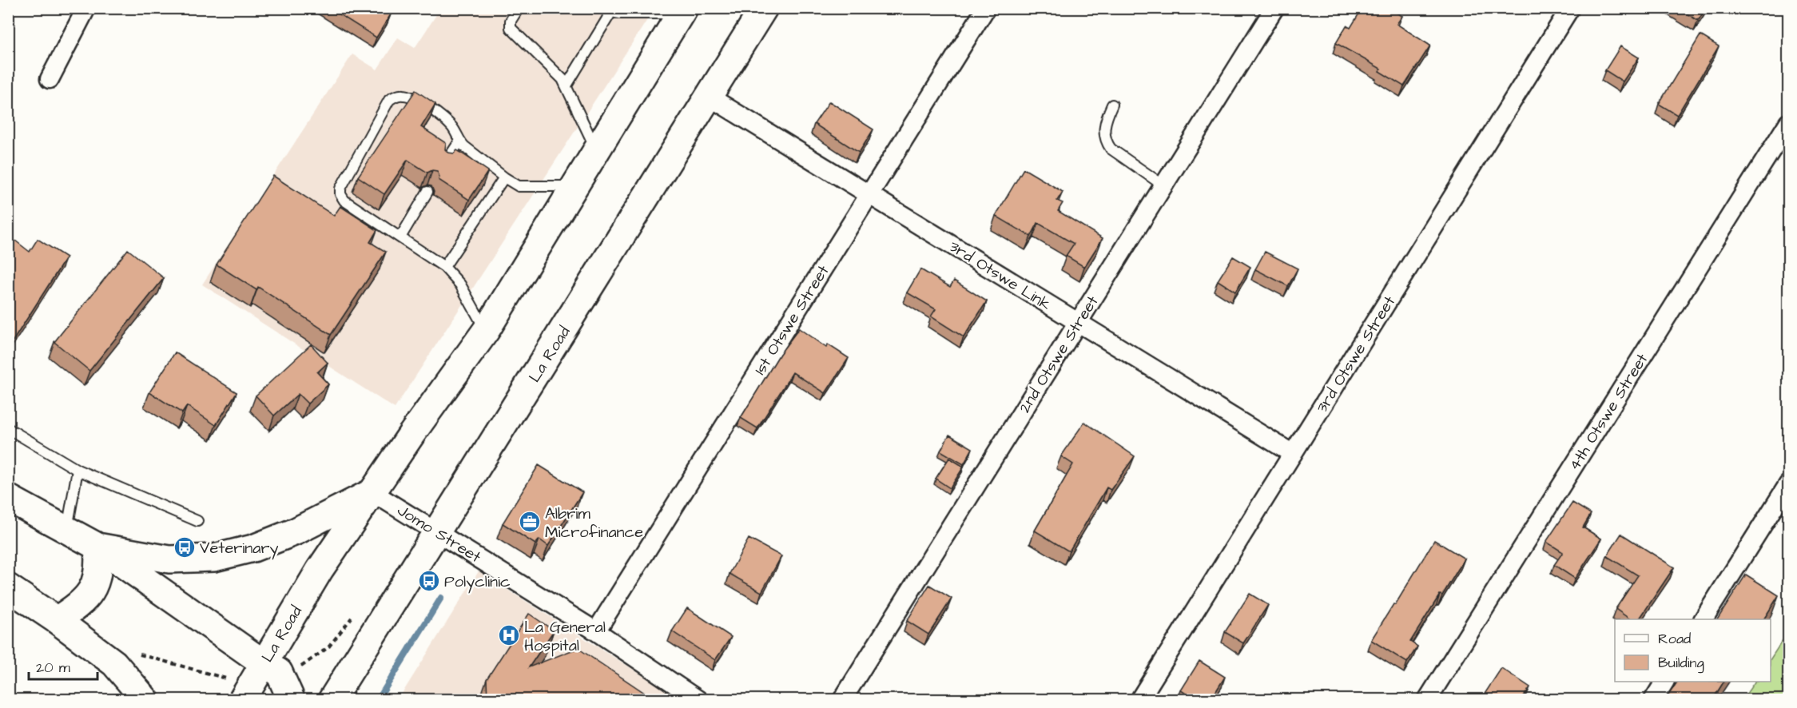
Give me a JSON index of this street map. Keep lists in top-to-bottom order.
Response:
{
  "streets": {
    "main road": ["La Road"],
    "street": [
      "3rd Otswe Link",
      "1st Otswe Street",
      "2nd Otswe Street",
      "3rd Otswe Street",
      "4th Otswe Street",
      "Jomo Street"
    ]
  },
  "crossings": [
    ["3rd Otswe Link", "1st Otswe Street"],
    ["3rd Otswe Link", "La Road"],
    ["3rd Otswe Link", "2nd Otswe Street"],
    ["3rd Otswe Link", "3rd Otswe Street"],
    ["1st Otswe Street", "Jomo Street"],
    ["La Road", "Jomo Street"]
  ],
  "places": {
    "office": ["Albrim Microfinance"],
    "bus stop": ["Veterinary", "Polyclinic"],
    "hospital": ["La General Hospital"]
  },
  "legend": ["Road", "Building"],
  "scale_bar": "20 m"
}
